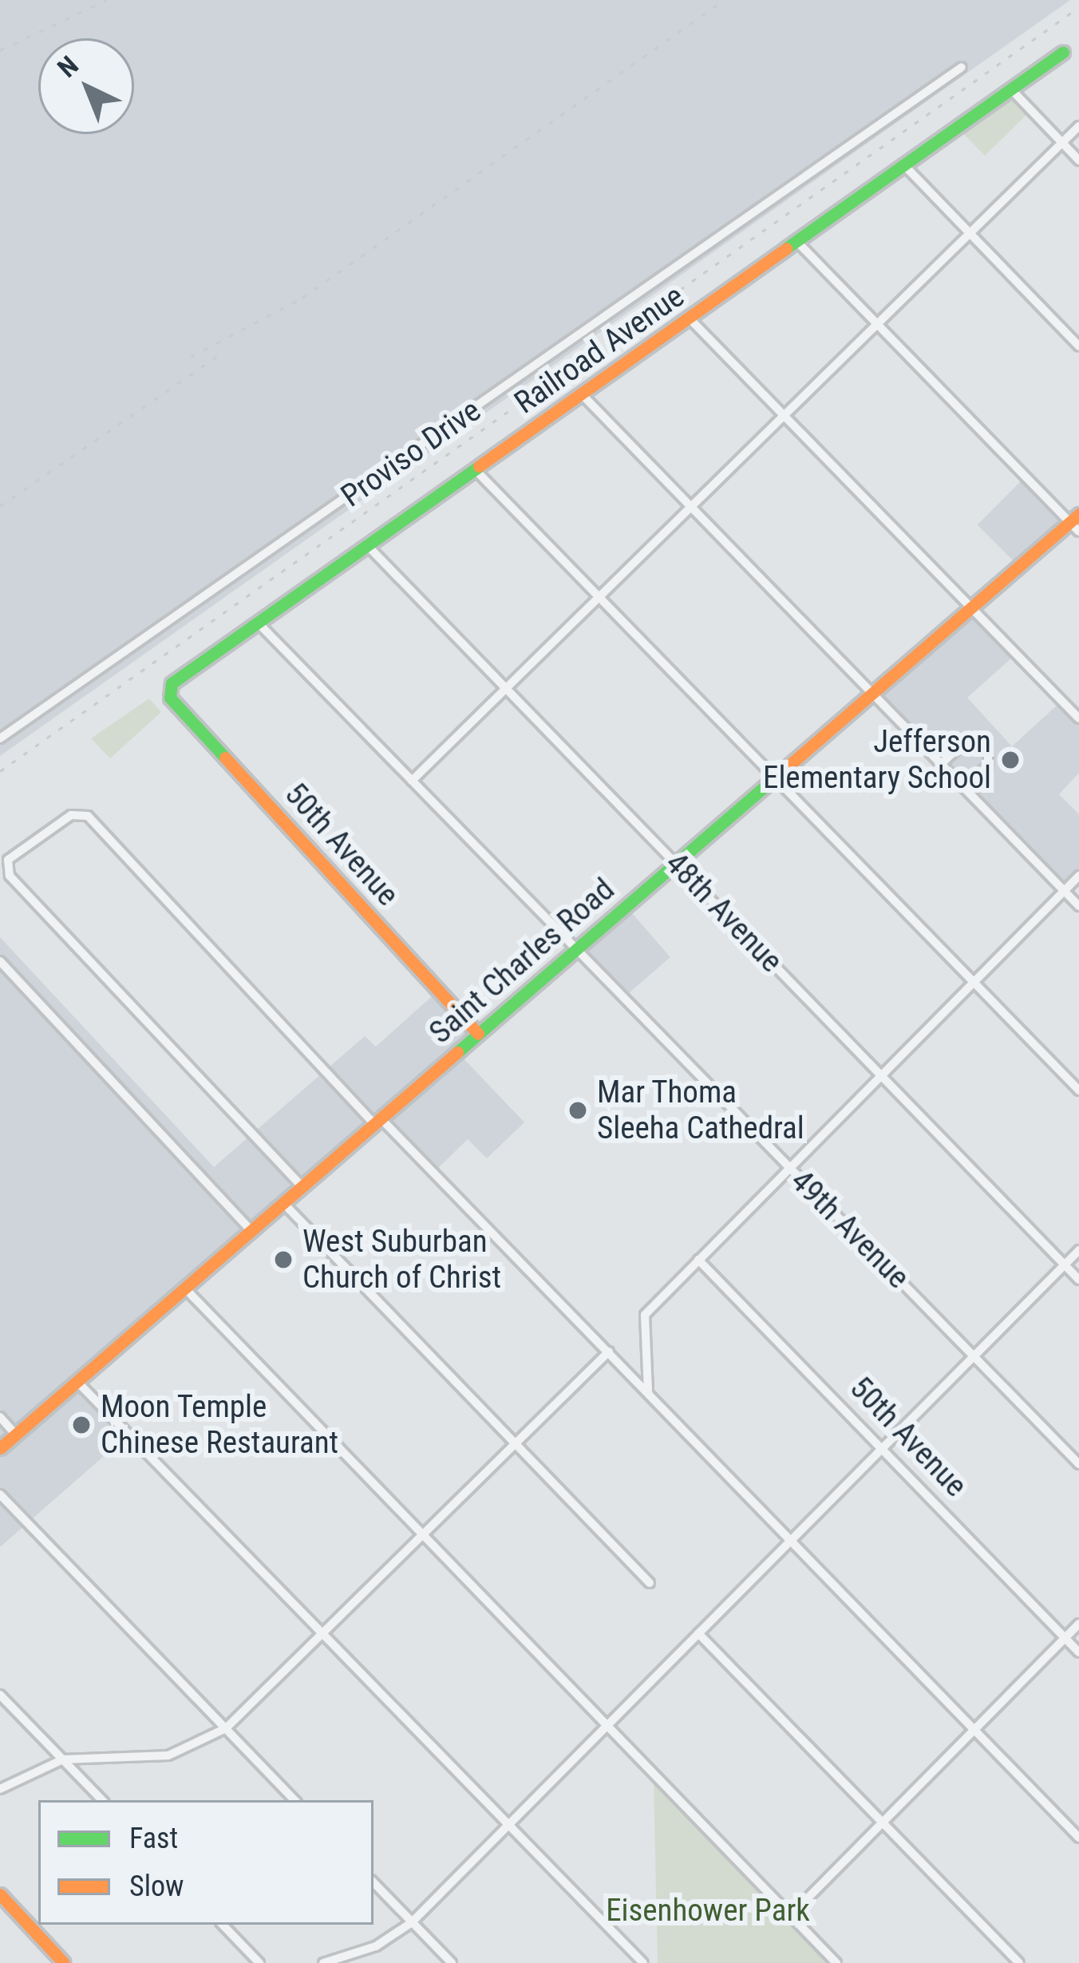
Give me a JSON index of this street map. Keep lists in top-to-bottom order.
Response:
{
  "streets": {
    "street": [
      "Railroad Avenue",
      "Proviso Drive",
      "50th Avenue",
      "48th Avenue",
      "Saint Charles Road",
      "49th Avenue"
    ]
  },
  "crossings": [
    ["Railroad Avenue", "50th Avenue"],
    ["Railroad Avenue", "48th Avenue"],
    ["Railroad Avenue", "49th Avenue"],
    ["50th Avenue", "Saint Charles Road"],
    ["48th Avenue", "Saint Charles Road"],
    ["Saint Charles Road", "49th Avenue"]
  ],
  "parks": ["Eisenhower Park"],
  "places": [
    "Jefferson Elementary School",
    "Mar Thoma Sleeha Cathedral",
    "West Suburban Church of Christ",
    "Moon Temple Chinese Restaurant"
  ],
  "legend": ["Fast", "Slow"],
  "north": "top left"
}
